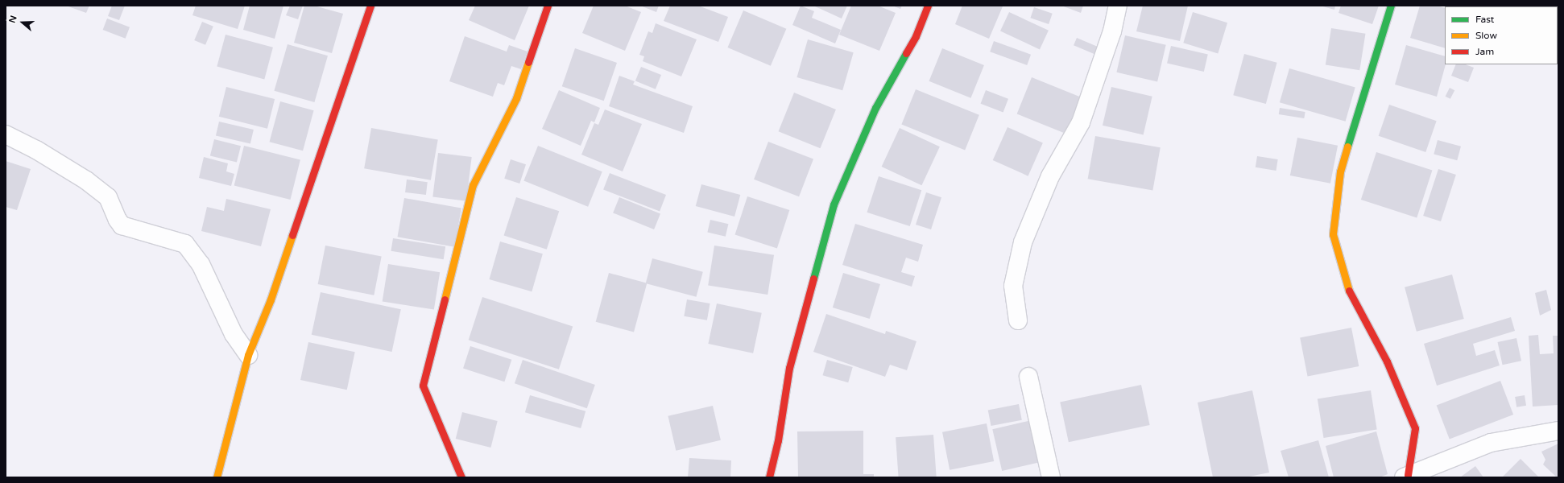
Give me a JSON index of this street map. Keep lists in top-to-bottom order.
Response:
{
  "legend": ["Fast", "Slow", "Jam"],
  "north": "left"
}
